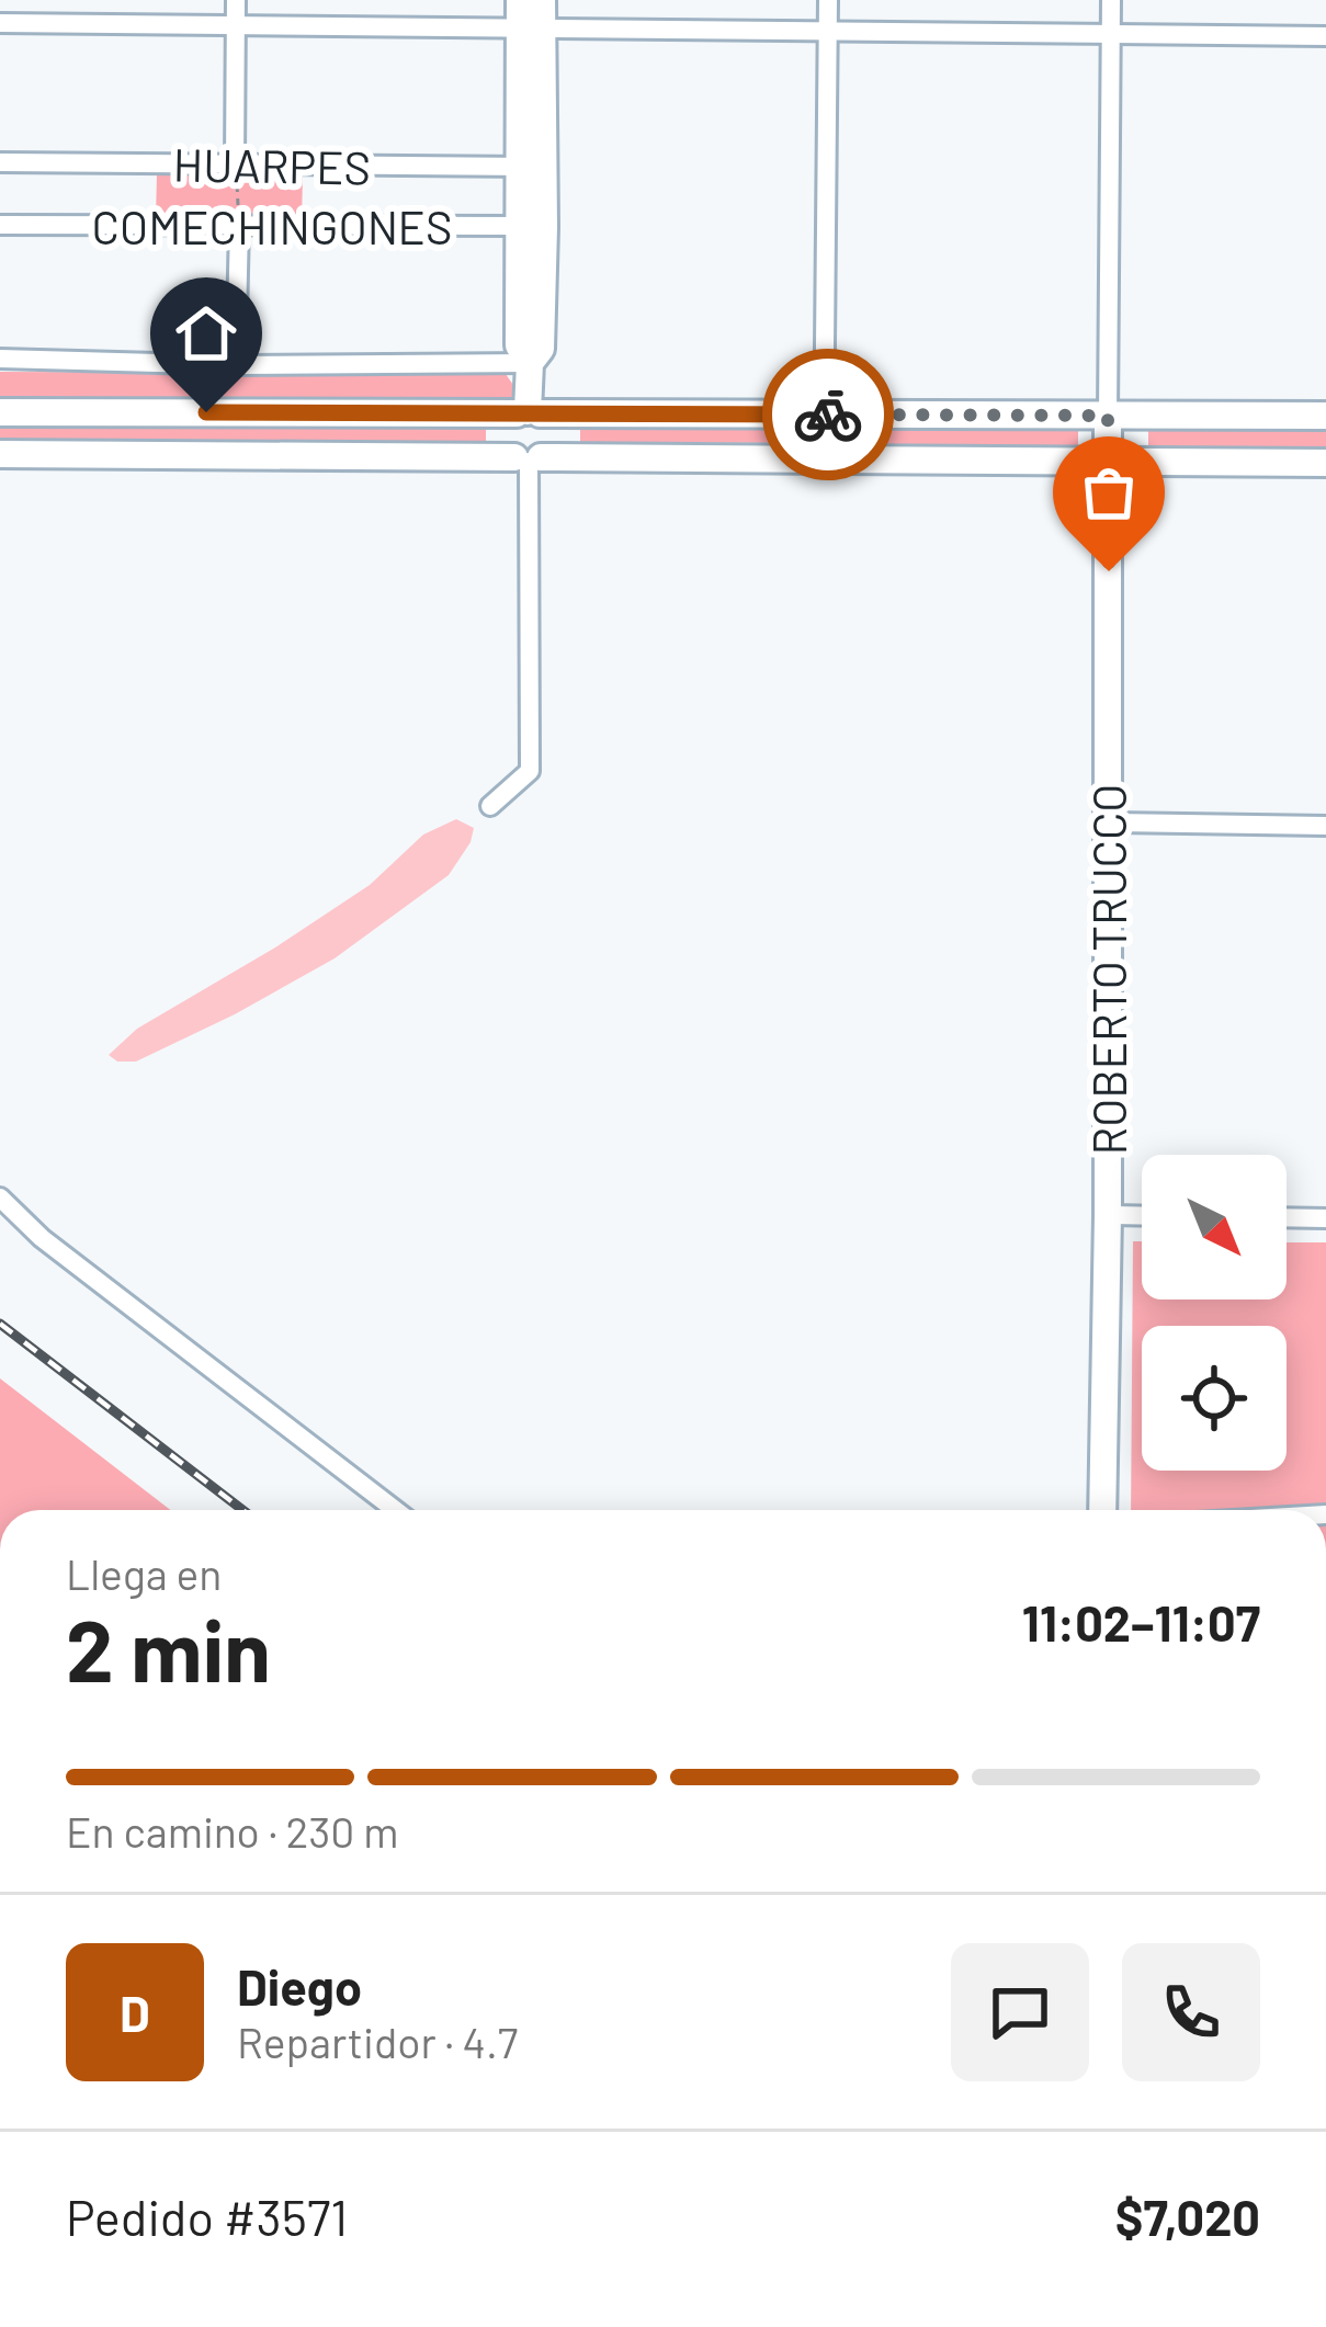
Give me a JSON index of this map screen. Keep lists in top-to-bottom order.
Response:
{
  "streets": {
    "main road": ["ROBERTO TRUCCO"],
    "street": ["HUARPES", "COMECHINGONES"]
  },
  "north": "bottom right",
  "page": {
    "heading": ["2 min", "Llega en", "11:02–11:07"],
    "panel": [
      "Diego",
      "Repartidor · 4.7",
      "Pedido #3571",
      "$7,020"
    ],
    "bar": "En camino · 230 m",
    "round": "D"
  }
}
